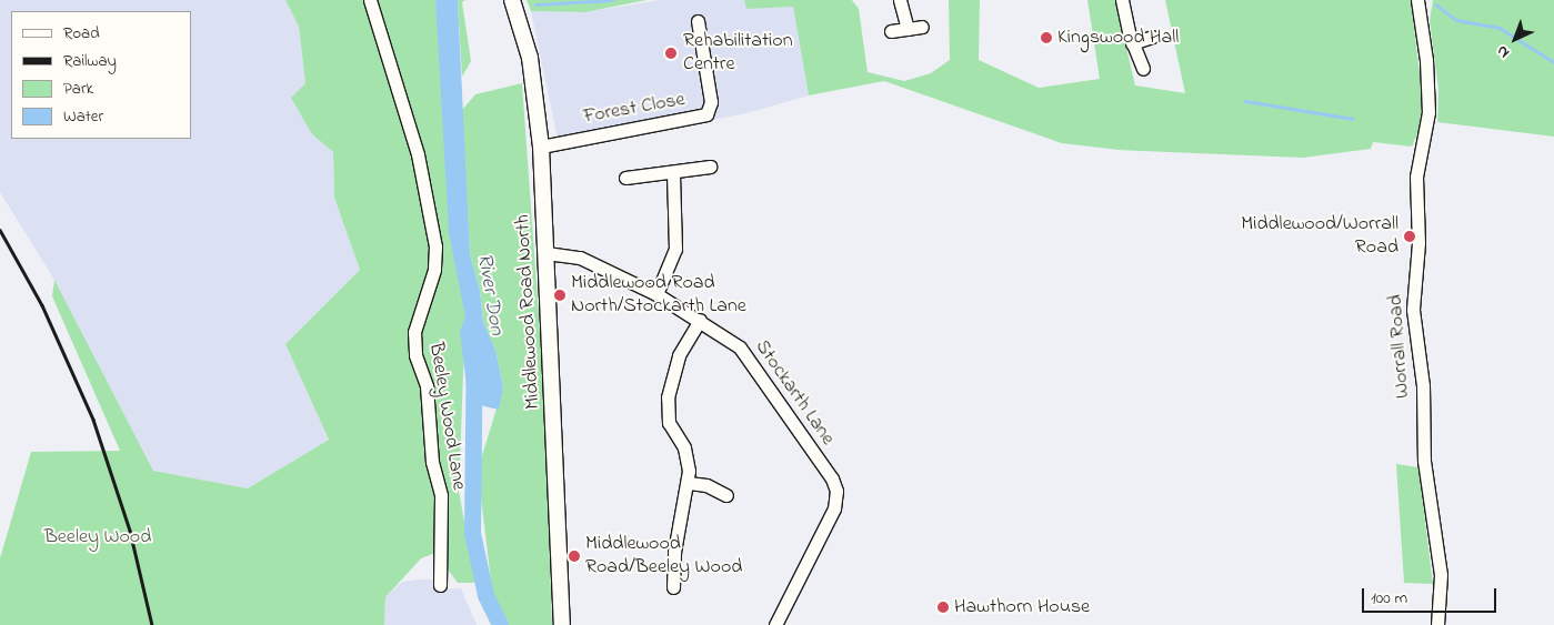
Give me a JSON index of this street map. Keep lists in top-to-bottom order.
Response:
{
  "streets": {
    "main road": ["Middlewood Road North"],
    "street": [
      "Forest Close",
      "Worrall Road",
      "Stockarth Lane",
      "Beeley Wood Lane"
    ]
  },
  "crossings": [
    ["Forest Close", "Middlewood Road North"],
    ["Middlewood Road North", "Stockarth Lane"]
  ],
  "water": ["River Don"],
  "parks": ["Beeley Wood"],
  "places": [
    "Kingswood Hall",
    "Rehabilitation Centre",
    "Middlewood/Worrall Road",
    "Middlewood Road North/Stockarth Lane",
    "Middlewood Road/Beeley Wood",
    "Hawthorn House"
  ],
  "legend": [
    "Road",
    "Railway",
    "Park",
    "Water"
  ],
  "scale_bar": "100 m",
  "north": "bottom left"
}
